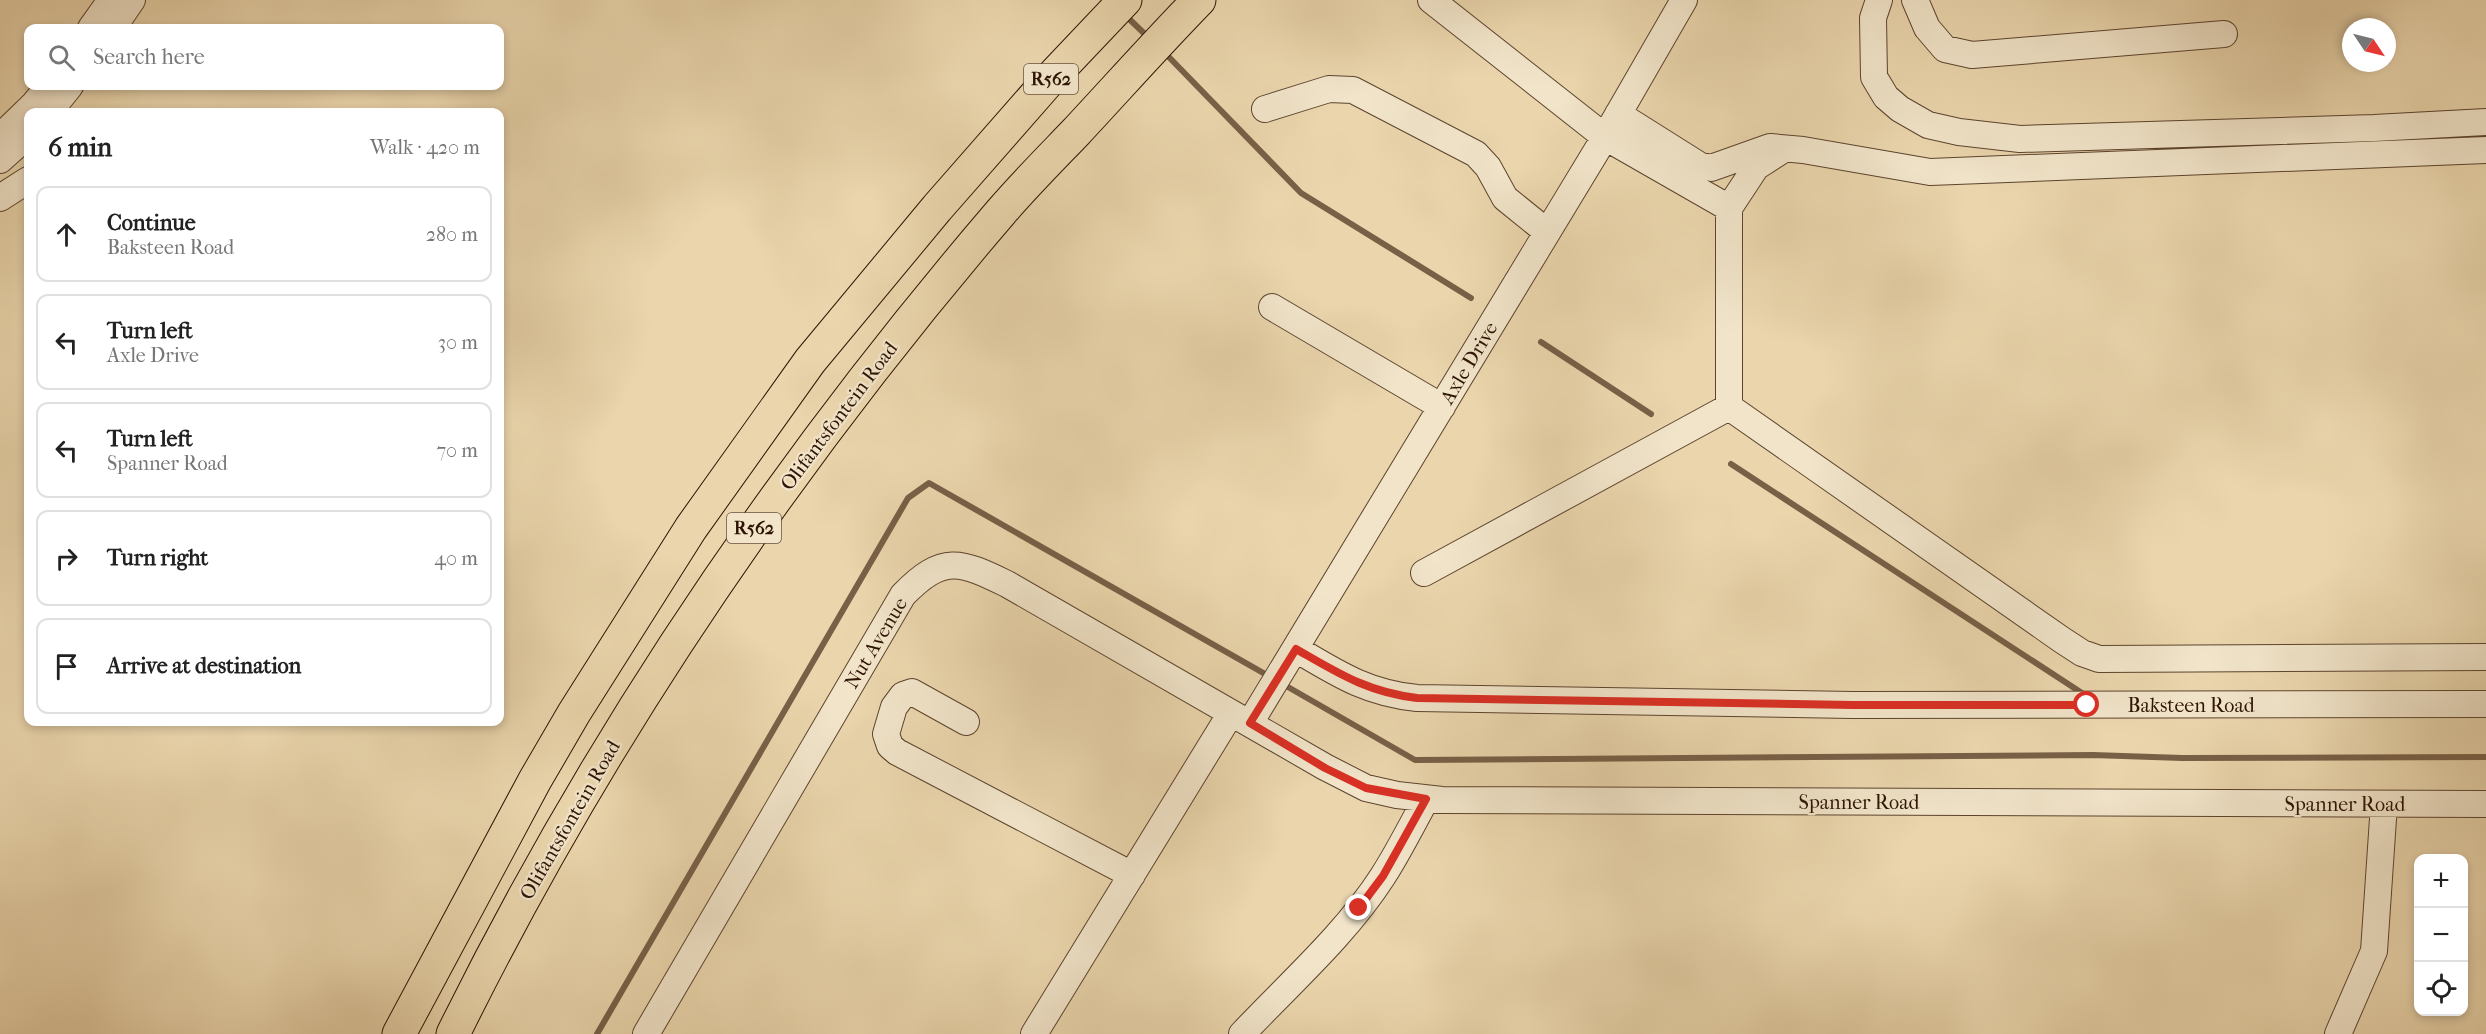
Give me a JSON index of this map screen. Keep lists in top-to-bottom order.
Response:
{
  "streets": {
    "main road": ["R562", "Olifantsfontein Road"],
    "street": [
      "Axle Drive",
      "Nut Avenue",
      "Baksteen Road",
      "Spanner Road"
    ]
  },
  "crossings": [
    ["Axle Drive", "Nut Avenue"],
    ["Axle Drive", "Baksteen Road"],
    ["Axle Drive", "Spanner Road"],
    ["Nut Avenue", "Spanner Road"]
  ],
  "north": "bottom right",
  "page": {
    "search": "Search here",
    "heading": ["6 min", "Walk · 420 m"],
    "list": [
      ["Continue", "Baksteen Road", "280 m"],
      ["Turn left", "Axle Drive", "30 m"],
      ["Turn left", "Spanner Road", "70 m"],
      ["Turn right", "40 m"],
      "Arrive at destination"
    ],
    "map_buttons": ["+", "−"]
  }
}
